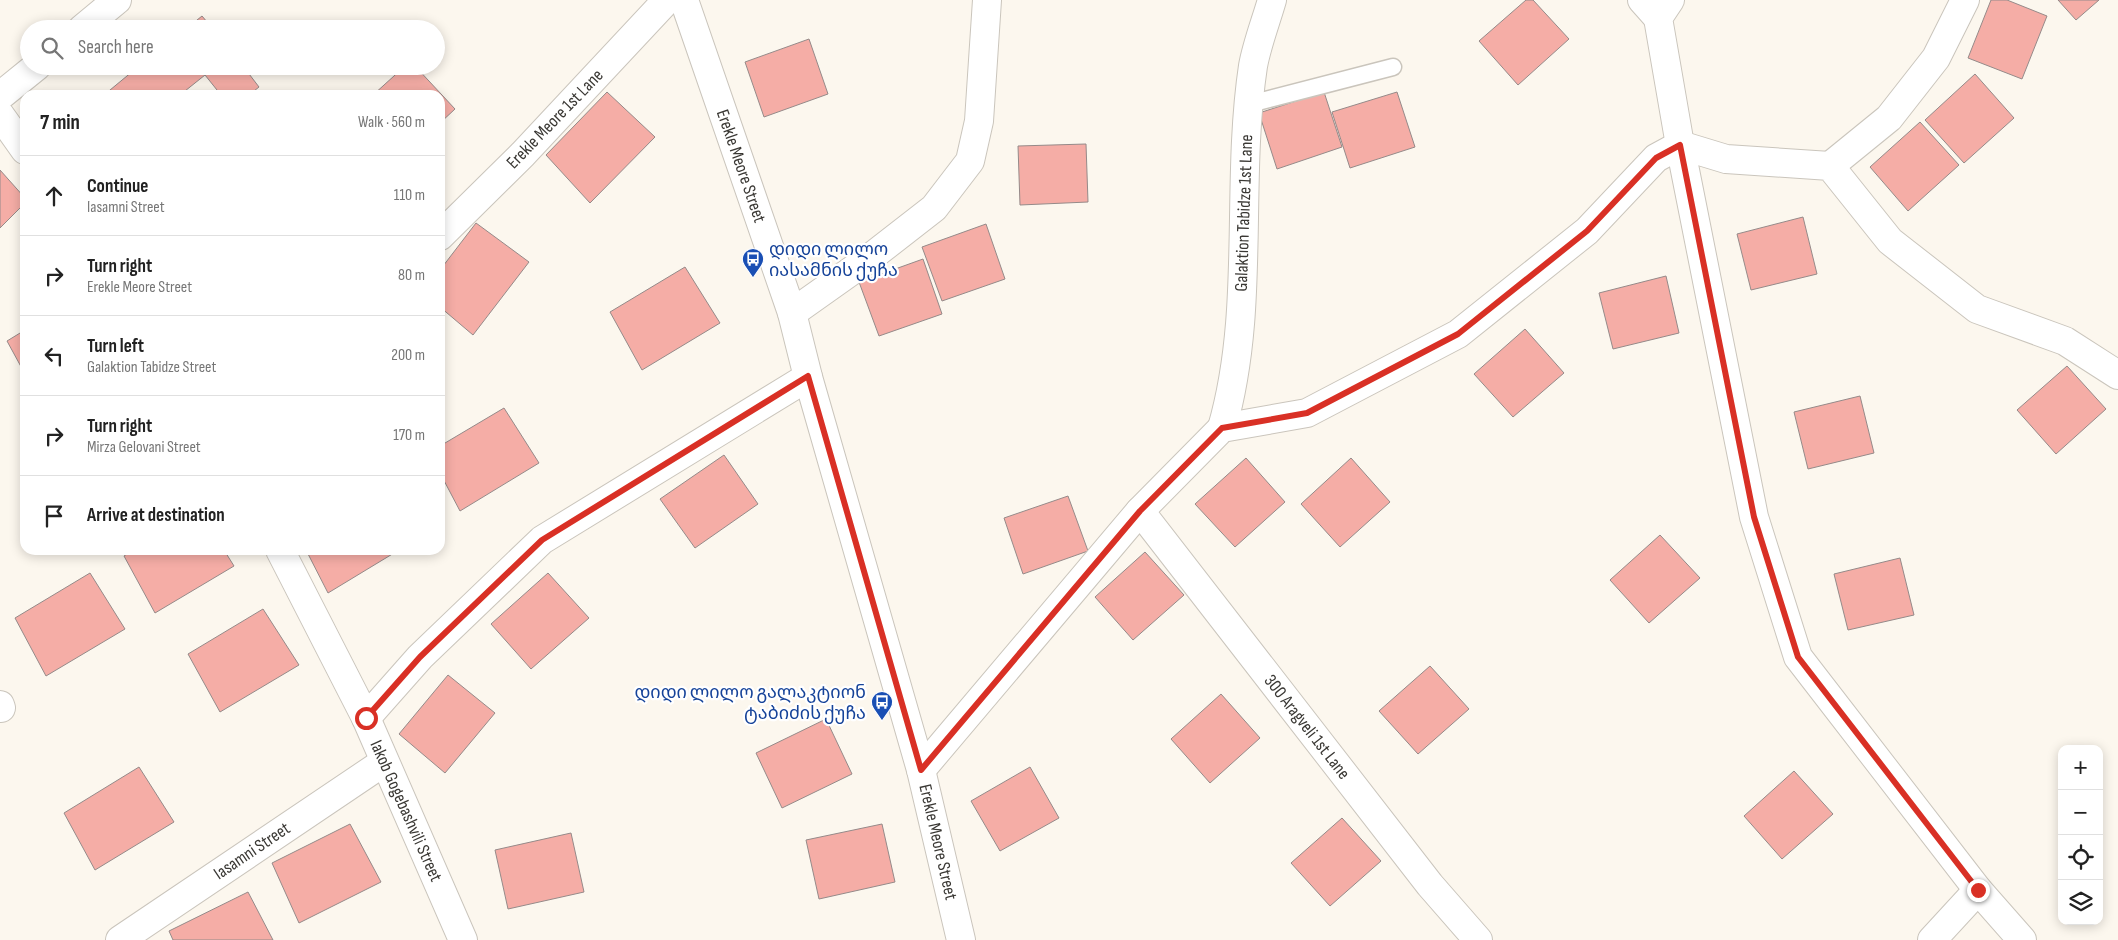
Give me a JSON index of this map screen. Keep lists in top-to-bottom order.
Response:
{
  "streets": {
    "street": [
      "Erekle Meore 1st Lane",
      "Erekle Meore Street",
      "Galaktion Tabidze 1st Lane",
      "300 Aragveli 1st Lane",
      "Iakob Gogebashvili Street",
      "Iasamni Street"
    ]
  },
  "crossings": [
    ["Iakob Gogebashvili Street", "Iasamni Street"]
  ],
  "places": {
    "bus stop": ["დიდი ლილო იასამნის ქუჩა", "დიდი ლილო გალაკტიონ ტაბიძის ქუჩა"]
  },
  "page": {
    "search": "Search here",
    "heading": ["7 min", "Walk · 560 m"],
    "list": [
      ["Continue", "Iasamni Street", "110 m"],
      ["Turn right", "Erekle Meore Street", "80 m"],
      ["Turn left", "Galaktion Tabidze Street", "200 m"],
      ["Turn right", "Mirza Gelovani Street", "170 m"],
      "Arrive at destination"
    ],
    "map_buttons": ["+", "−"]
  }
}
